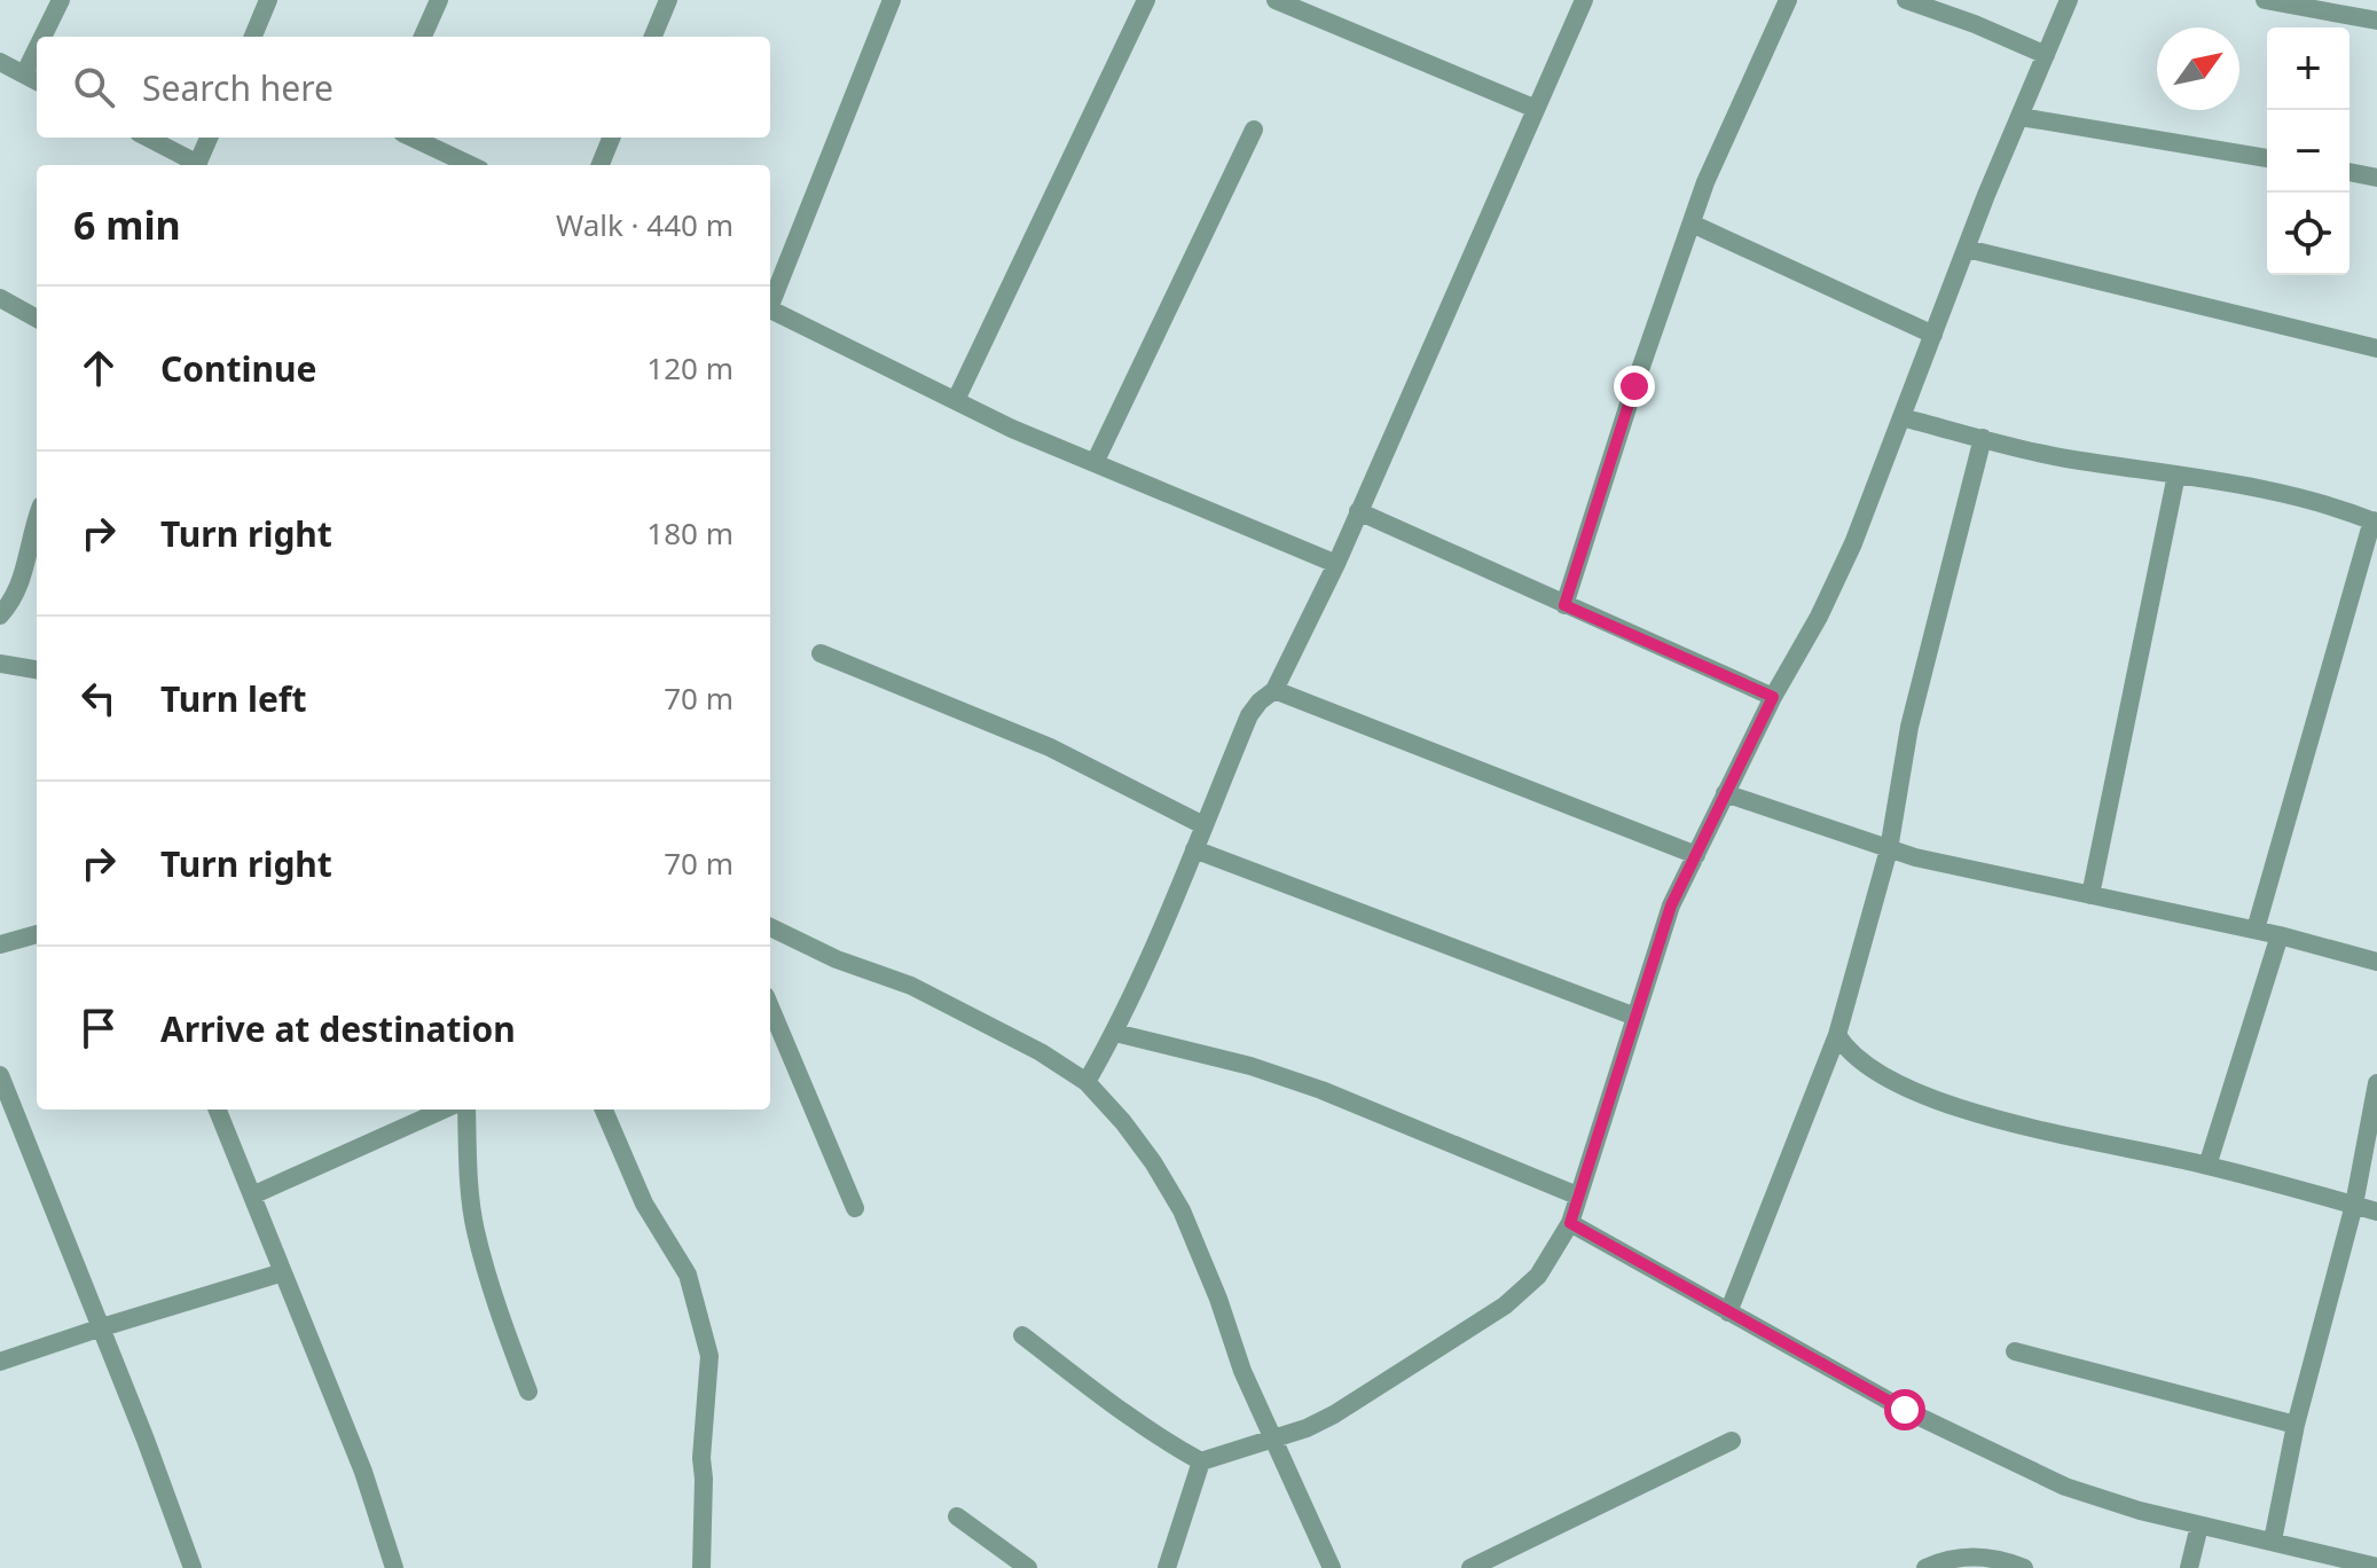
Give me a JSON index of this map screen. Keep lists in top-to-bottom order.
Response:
{
  "north": "top right",
  "page": {
    "map_buttons": ["+", "−"],
    "search": "Search here",
    "heading": ["6 min", "Walk · 440 m"],
    "list": [
      ["Continue", "120 m"],
      ["Turn right", "180 m"],
      ["Turn left", "70 m"],
      ["Turn right", "70 m"],
      "Arrive at destination"
    ]
  }
}
